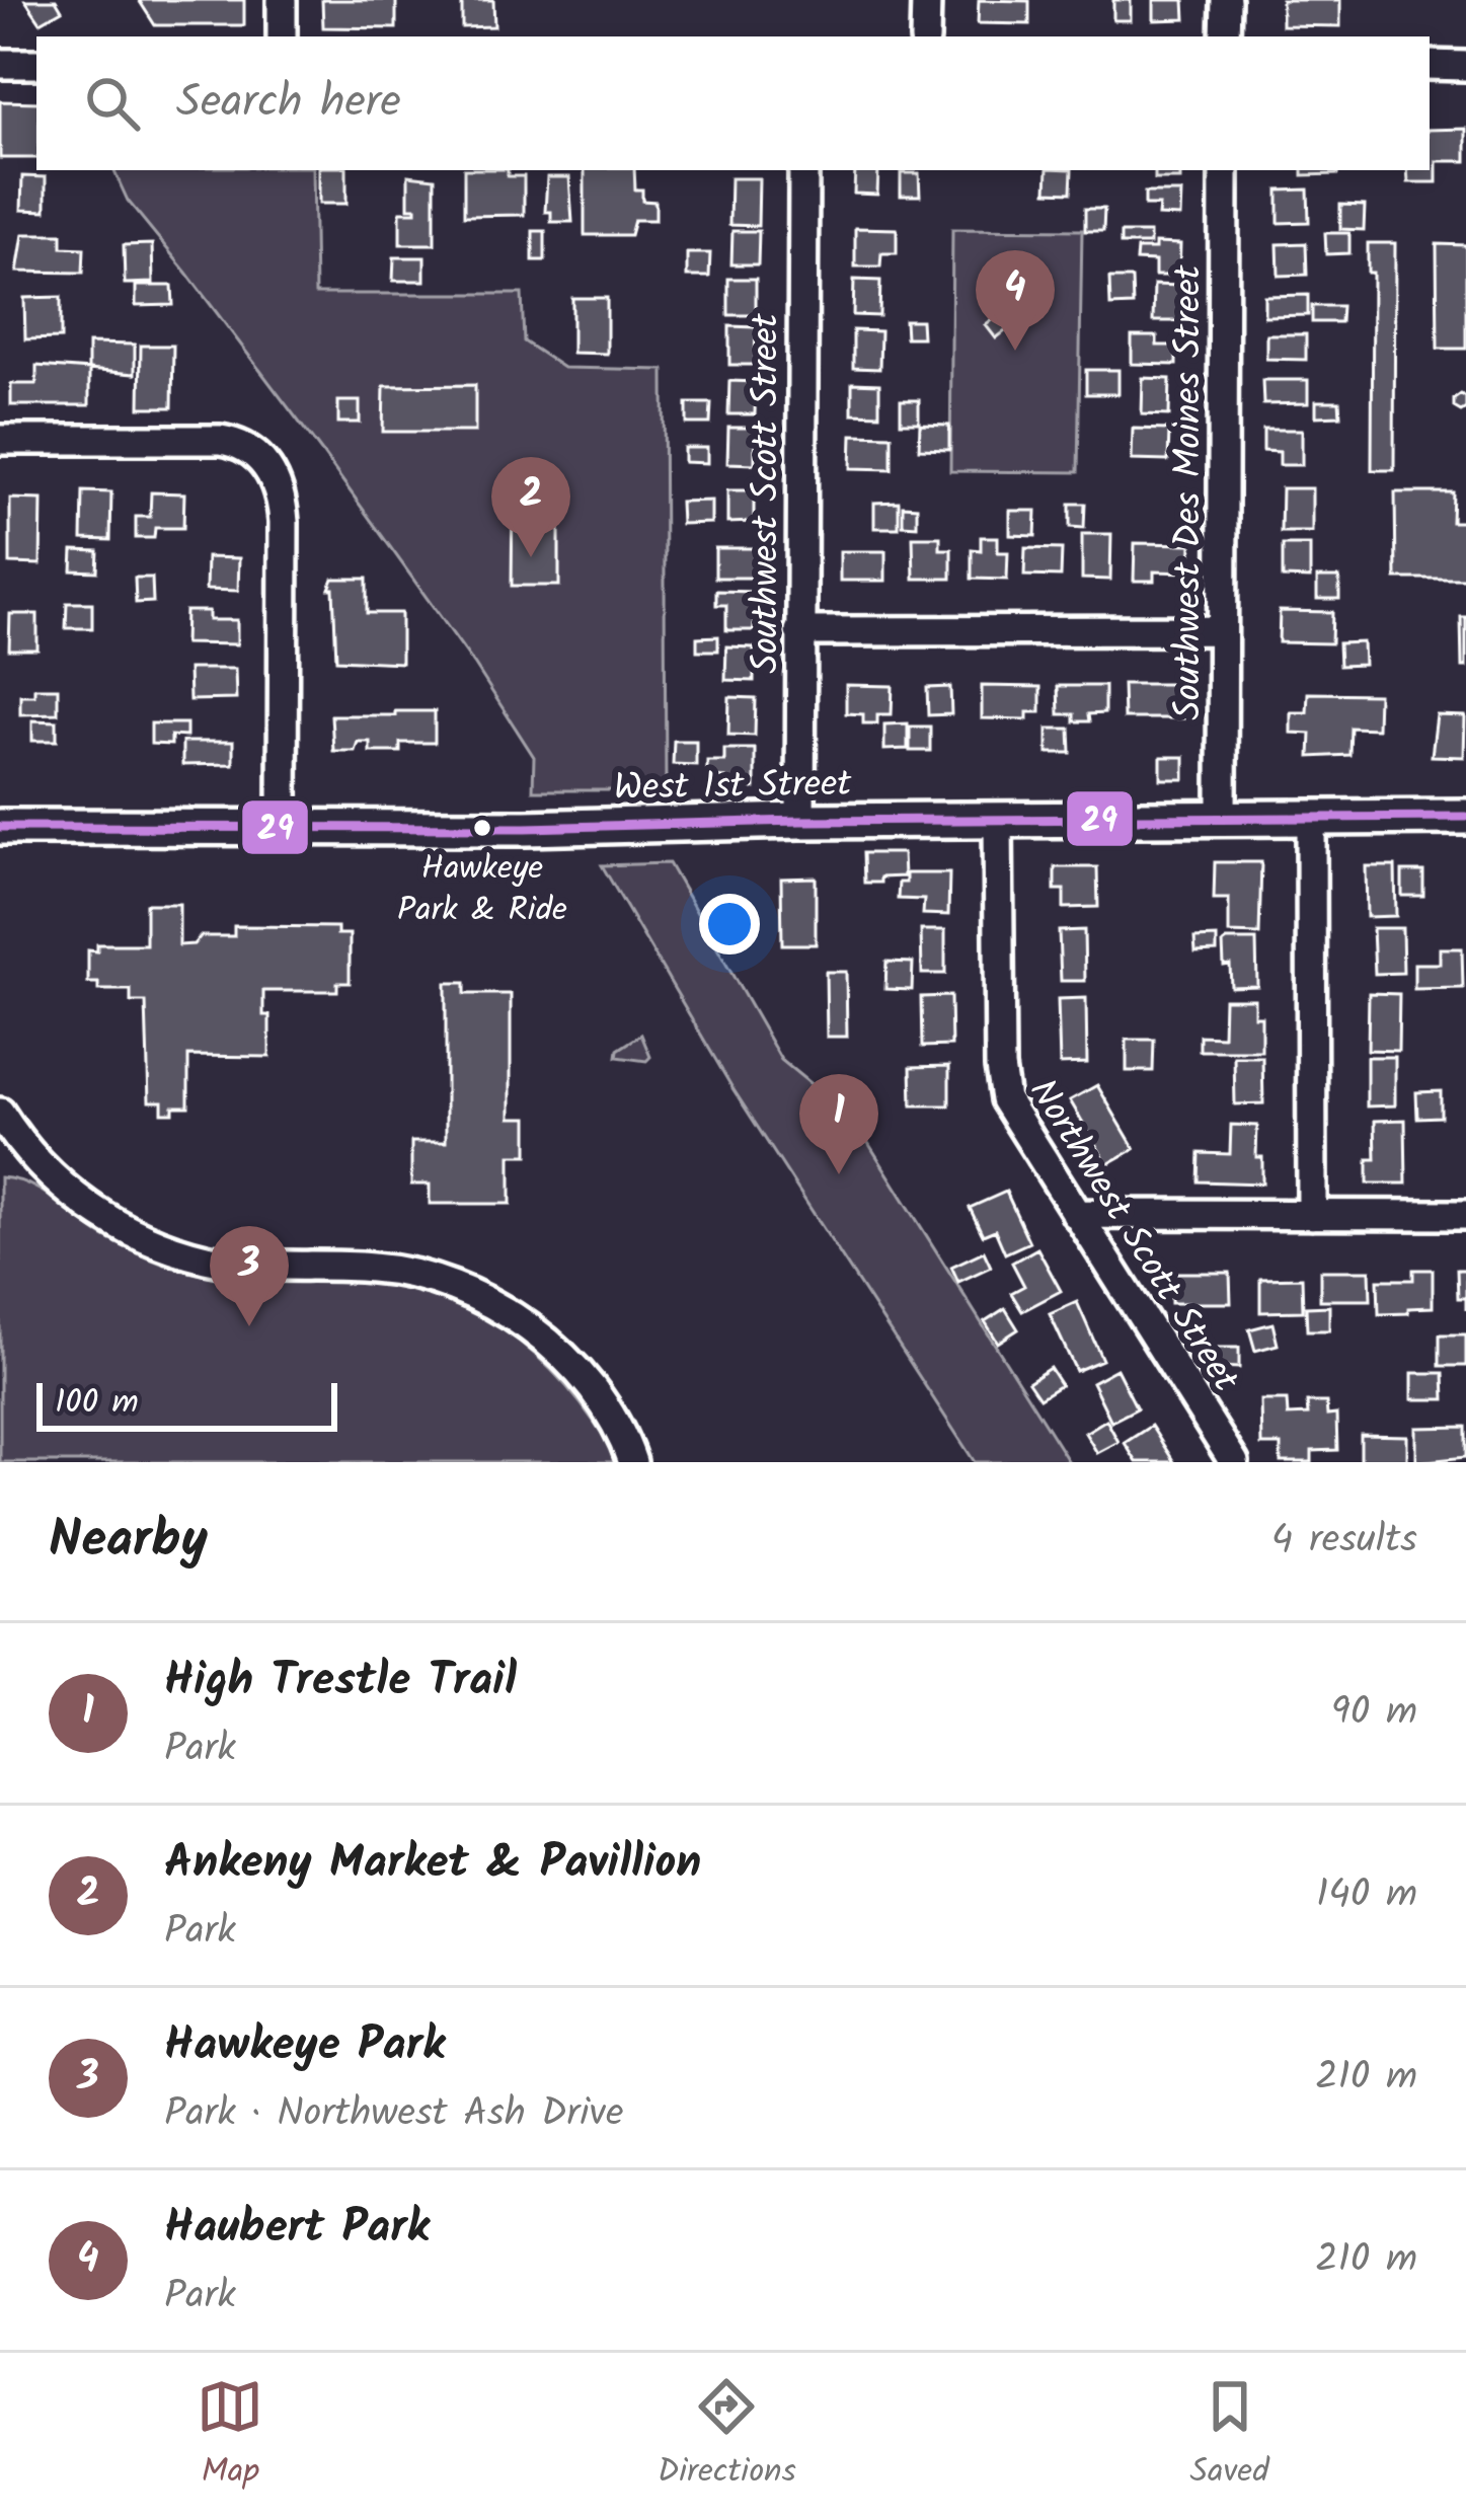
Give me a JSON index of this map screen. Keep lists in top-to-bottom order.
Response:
{
  "streets": {
    "main road": ["West 1st Street"],
    "street": ["Southwest Des Moines Street", "Southwest Scott Street", "Northwest Scott Street"]
  },
  "crossings": [
    ["Southwest Des Moines Street", "West 1st Street"],
    ["Southwest Scott Street", "West 1st Street"],
    ["West 1st Street", "Northwest Scott Street"]
  ],
  "places": ["Hawkeye Park & Ride"],
  "lines": ["transit line 29"],
  "scale_bar": "100 m",
  "page": {
    "search": "Search here",
    "pins": [
      "4",
      "2",
      "1",
      "3"
    ],
    "scale": "100 m",
    "heading": ["Nearby", "4 results"],
    "list": [
      {
        "mark": "1",
        "name": "High Trestle Trail",
        "note": "Park",
        "value": "90 m"
      },
      {
        "mark": "2",
        "name": "Ankeny Market & Pavillion",
        "note": "Park",
        "value": "140 m"
      },
      {
        "mark": "3",
        "name": "Hawkeye Park",
        "note": "Park · Northwest Ash Drive",
        "value": "210 m"
      },
      {
        "mark": "4",
        "name": "Haubert Park",
        "note": "Park",
        "value": "210 m"
      }
    ],
    "nav": ["Map", "Directions", "Saved"]
  }
}
